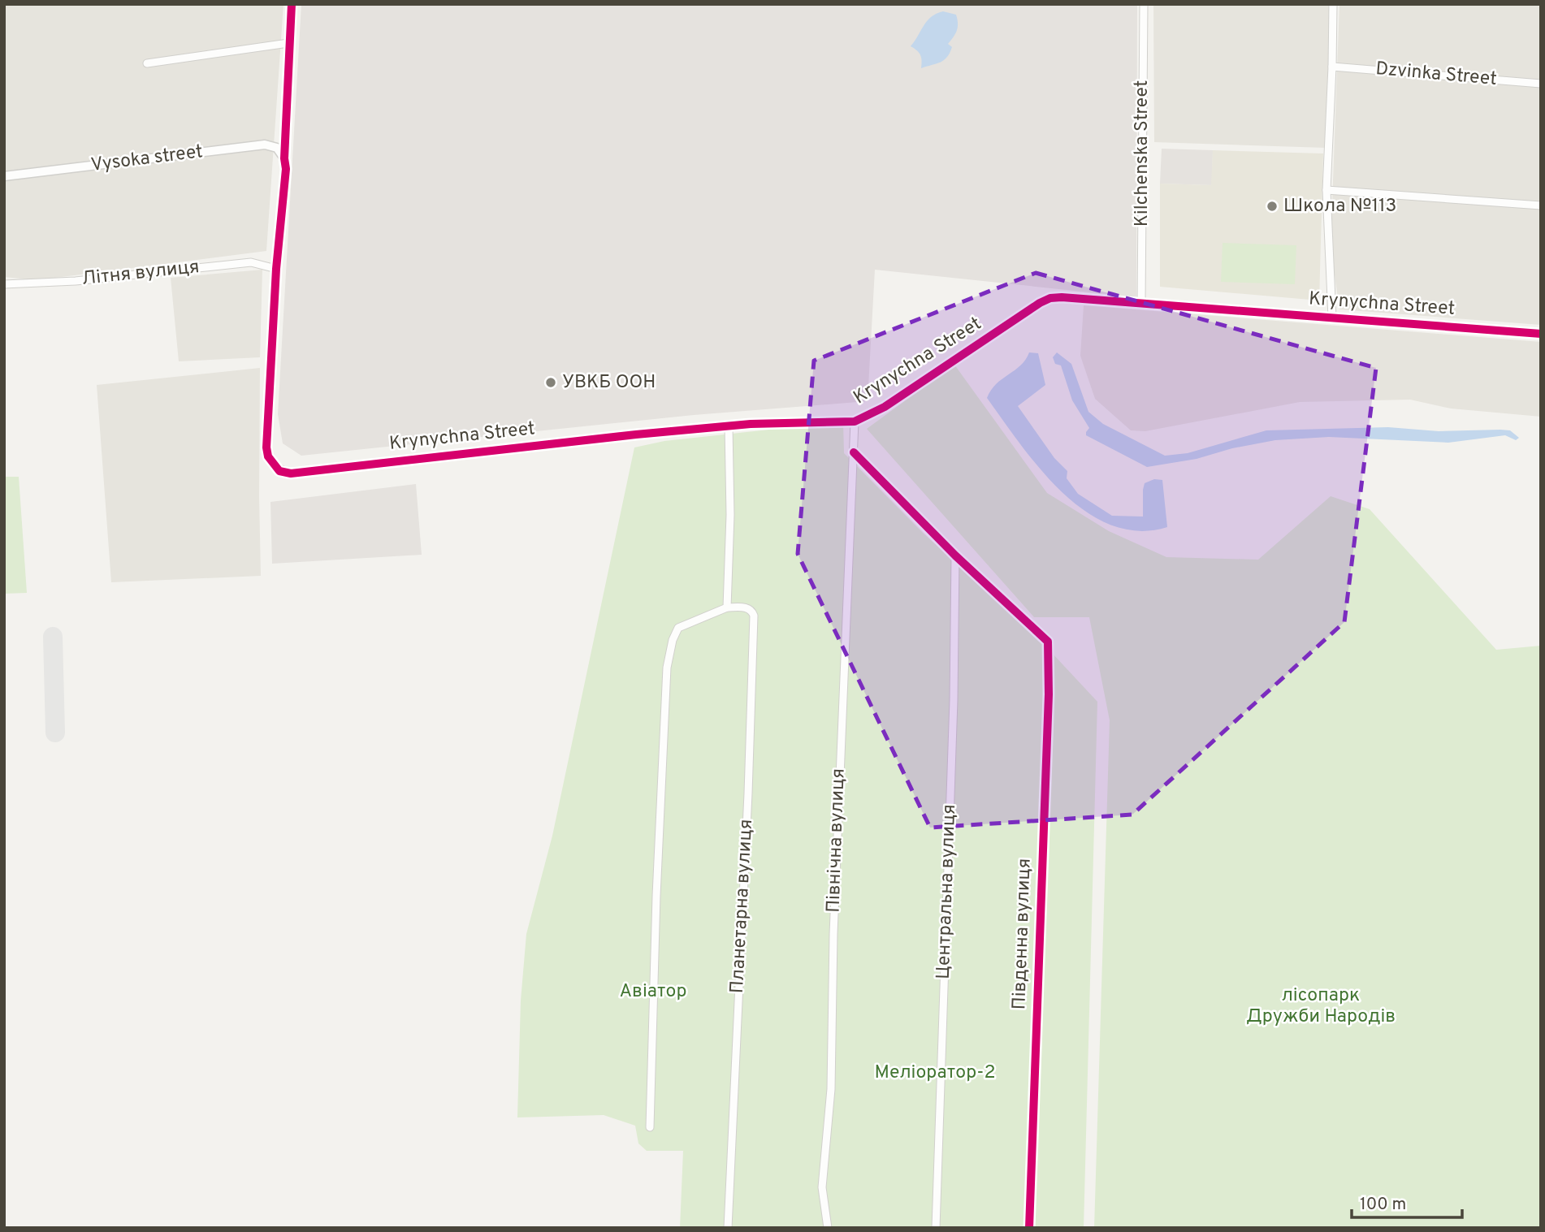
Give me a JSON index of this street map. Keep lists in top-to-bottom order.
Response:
{
  "streets": {
    "street": [
      "Dzvinka Street",
      "Kilchenska Street",
      "Vysoka street",
      "Літня вулиця",
      "Krynychna Street",
      "Північна вулиця",
      "Центральна вулиця",
      "Планетарна вулиця",
      "Південна вулиця"
    ]
  },
  "crossings": [
    ["Kilchenska Street", "Krynychna Street"],
    ["Літня вулиця", "Krynychna Street"],
    ["Krynychna Street", "Північна вулиця"],
    ["Центральна вулиця", "Південна вулиця"]
  ],
  "parks": ["Авіатор", "лісопарк Дружби Народів", "Меліоратор-2"],
  "places": ["Школа №113", "УВКБ ООН"],
  "scale_bar": "100 m"
}
